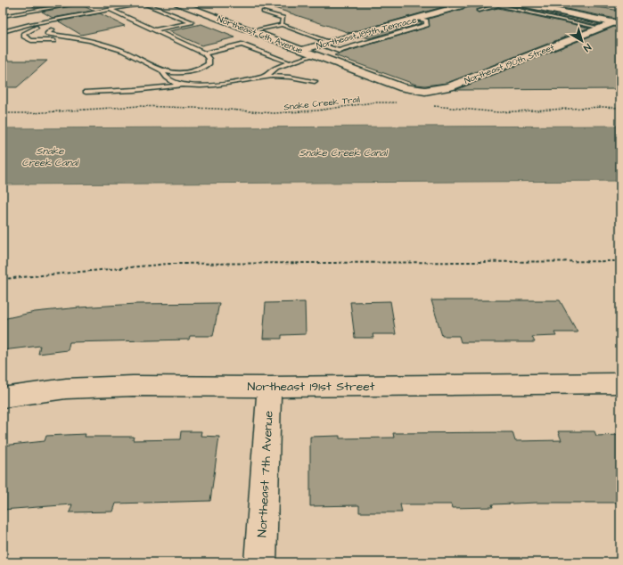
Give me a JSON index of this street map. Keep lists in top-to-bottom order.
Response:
{
  "streets": {
    "street": [
      "Northeast 189th Terrace",
      "Northeast 6th Avenue",
      "Northeast 190th Street",
      "Northeast 191st Street",
      "Northeast 7th Avenue"
    ],
    "path": ["Snake Creek Trail"]
  },
  "crossings": [
    ["Northeast 189th Terrace", "Northeast 6th Avenue"],
    ["Northeast 6th Avenue", "Northeast 190th Street"],
    ["Northeast 191st Street", "Northeast 7th Avenue"]
  ],
  "water": ["Snake Creek Canal"],
  "north": "bottom right"
}
